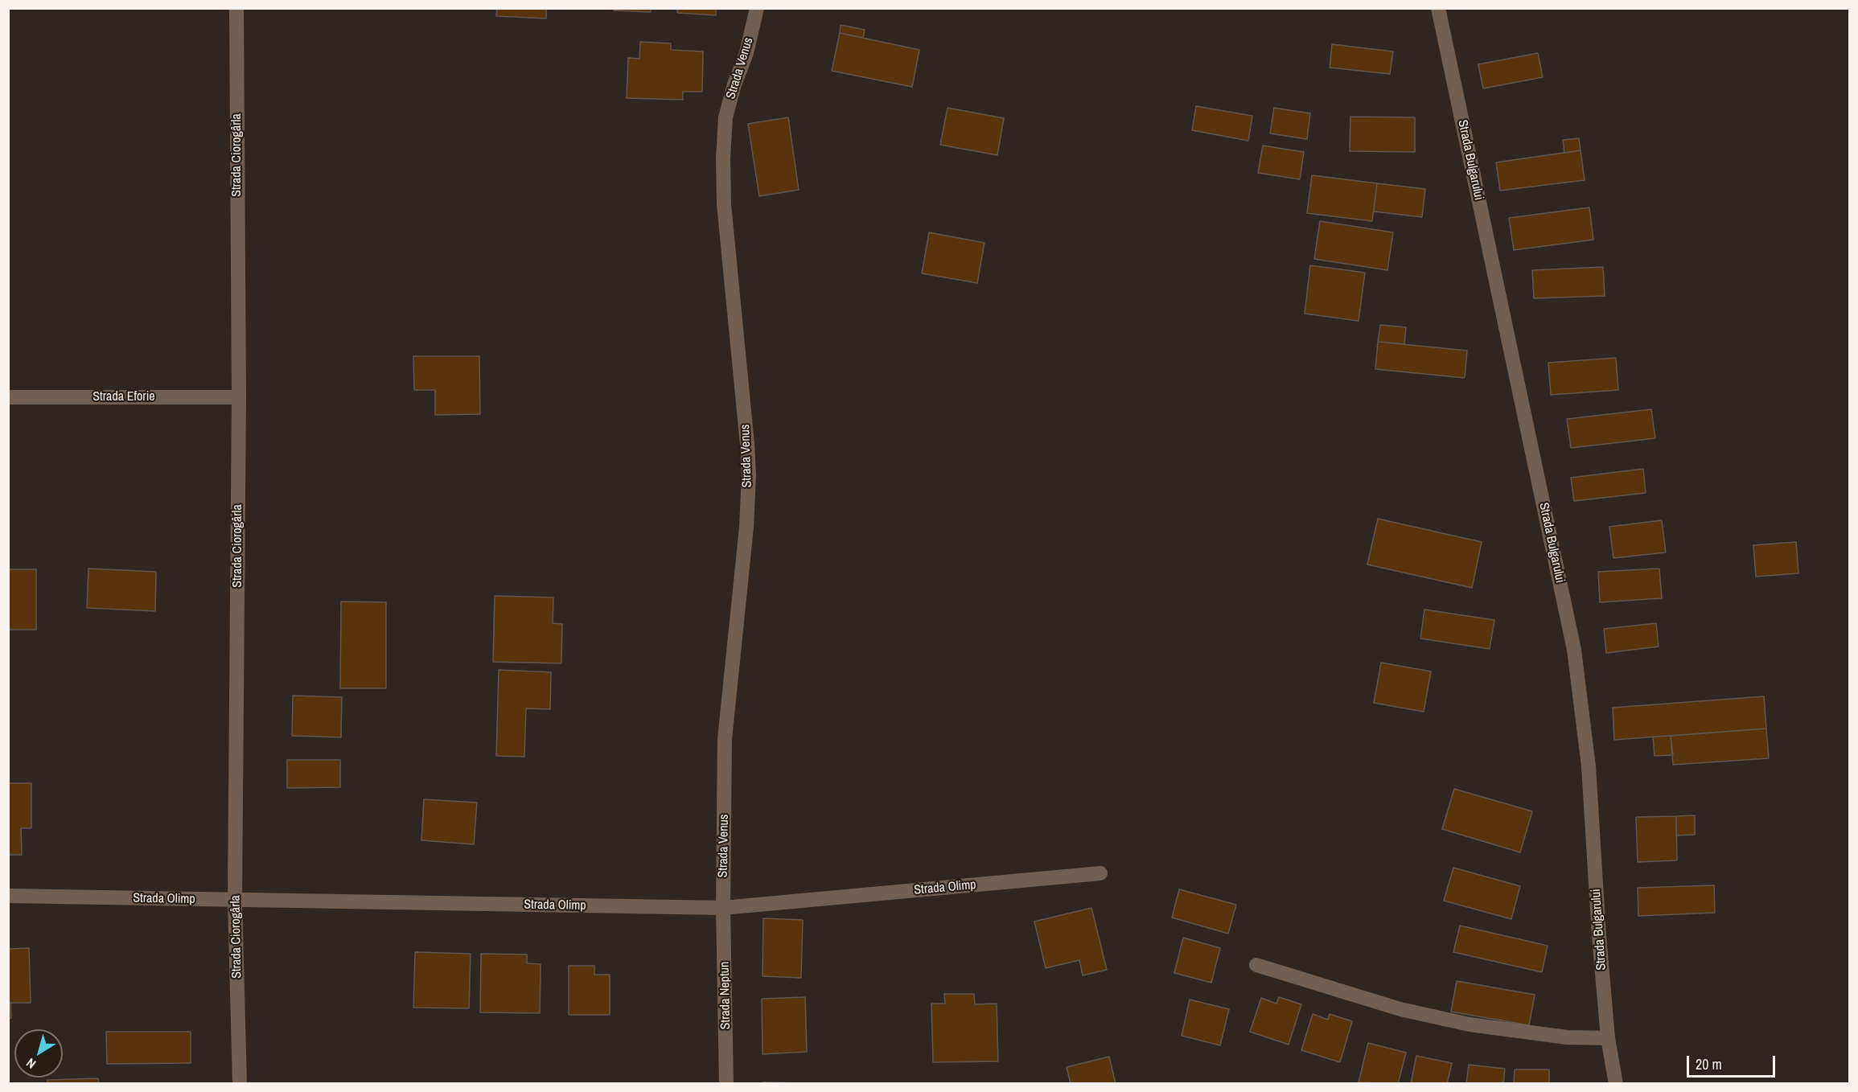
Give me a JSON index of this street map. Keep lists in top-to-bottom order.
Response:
{
  "streets": {
    "street": [
      "Strada Venus",
      "Strada Ciorogârla",
      "Strada Bulgarului",
      "Strada Eforie",
      "Strada Olimp",
      "Strada Neptun"
    ]
  },
  "crossings": [
    ["Strada Venus", "Strada Olimp"],
    ["Strada Venus", "Strada Neptun"],
    ["Strada Ciorogârla", "Strada Eforie"],
    ["Strada Ciorogârla", "Strada Olimp"],
    ["Strada Olimp", "Strada Neptun"]
  ],
  "scale_bar": "20 m",
  "north": "bottom left"
}
